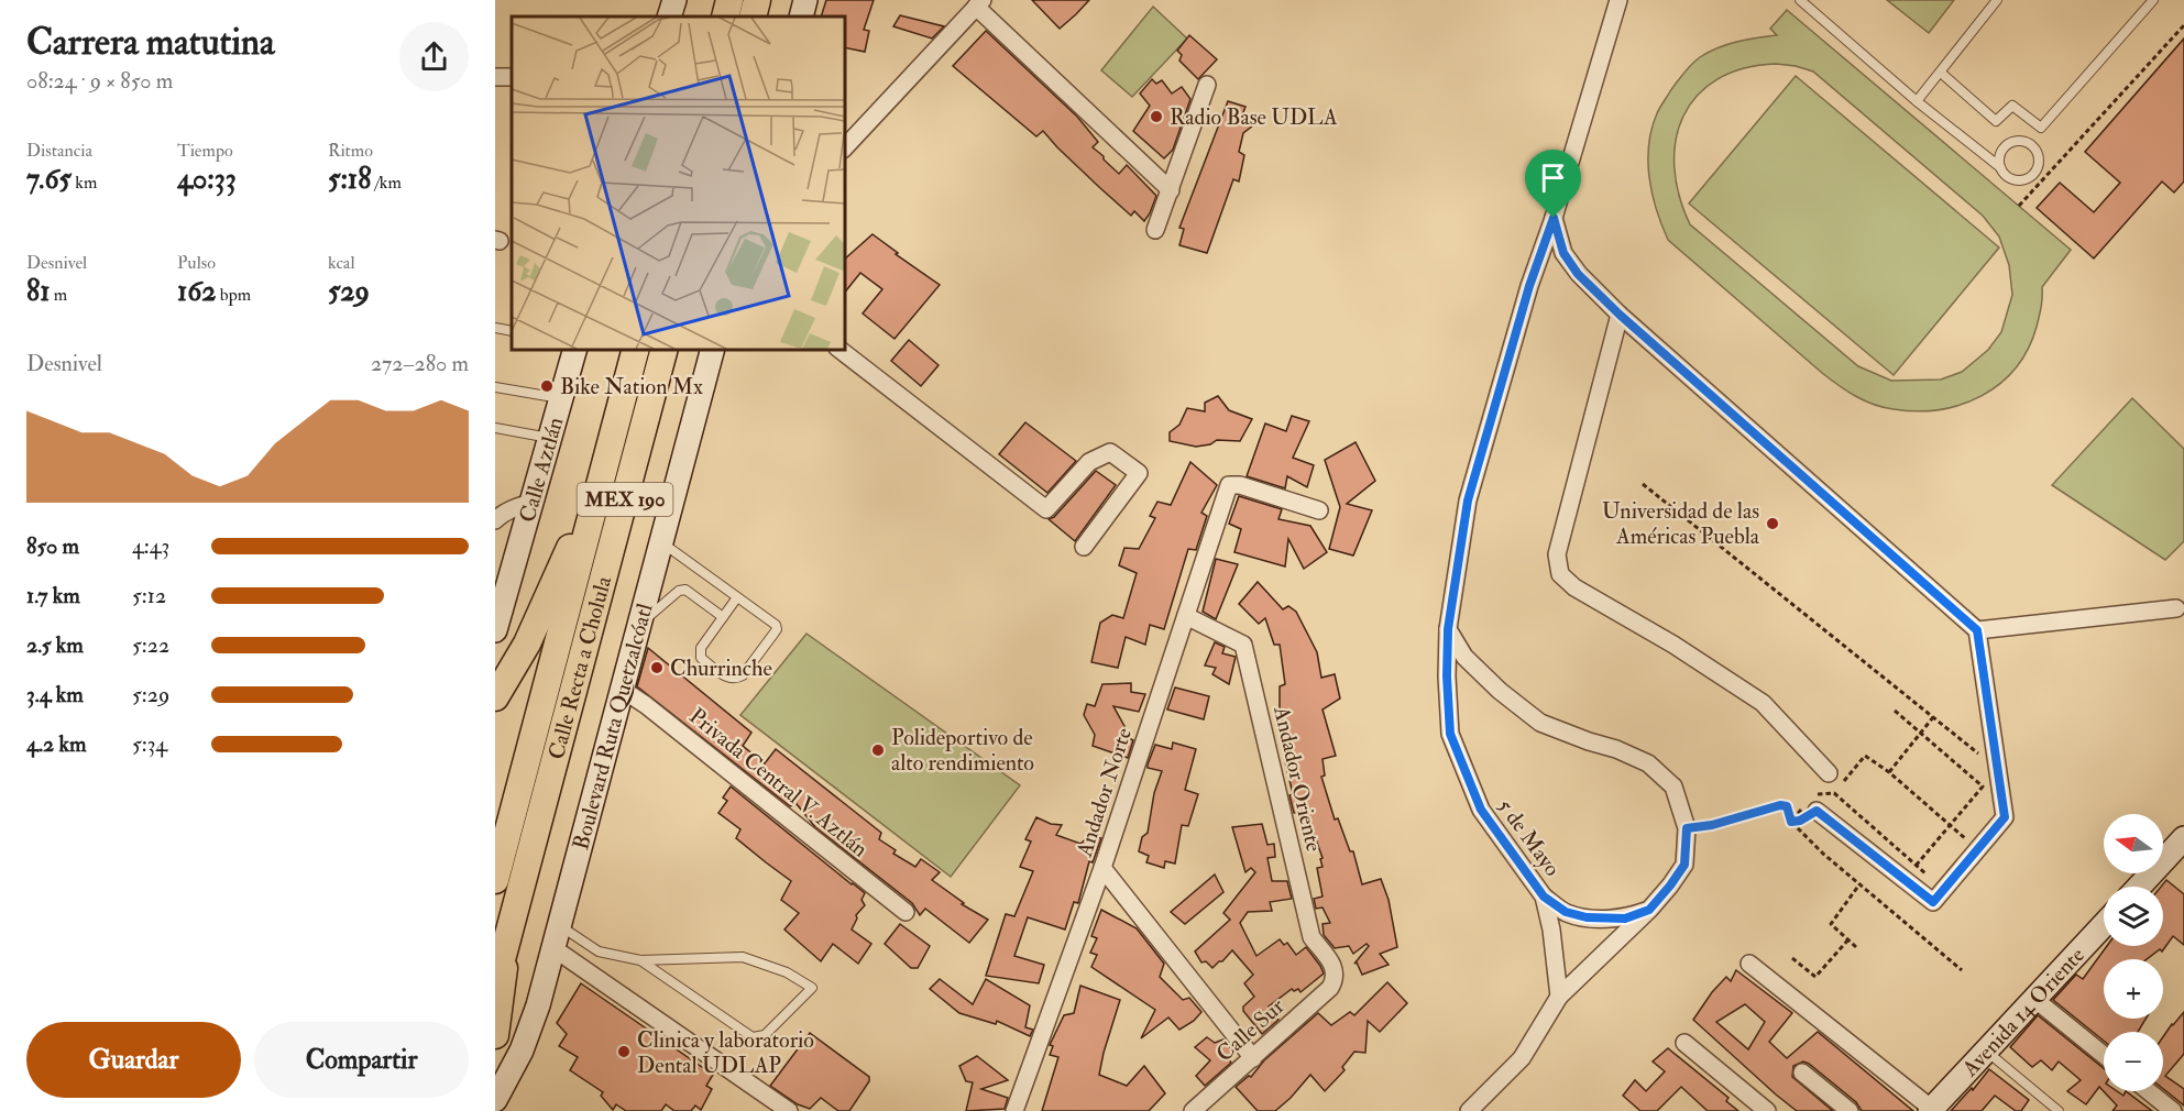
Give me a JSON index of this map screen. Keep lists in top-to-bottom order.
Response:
{
  "streets": {
    "main road": [
      "Calle Aztlán",
      "MEX 190",
      "Calle Recta a Cholula",
      "Boulevard Ruta Quetzalcóatl",
      "Avenida 14 Oriente"
    ],
    "street": [
      "Andador Oriente",
      "Privada Central V. Aztlán",
      "Andador Norte",
      "5 de Mayo",
      "Calle Sur"
    ]
  },
  "crossings": [
    ["Boulevard Ruta Quetzalcóatl", "Privada Central V. Aztlán"],
    ["Andador Oriente", "Andador Norte"],
    ["Andador Oriente", "Calle Sur"]
  ],
  "places": [
    "Radio Base UDLA",
    "Bike Nation Mx",
    "Universidad de las Américas Puebla",
    "Churrinche",
    "Polideportivo de alto rendimiento",
    "Clinica y laboratorio Dental UDLAP"
  ],
  "north": "left",
  "page": {
    "heading": ["Carrera matutina", "08:24 · 9 × 850 m"],
    "stats": [
      ["Distancia", "7.65 km"],
      ["Tiempo", "40:33"],
      ["Ritmo", "5:18 /km"],
      ["Desnivel", "81 m"],
      ["Pulso", "162 bpm"],
      ["kcal", "529"]
    ],
    "chart": ["Desnivel", "272–280 m"],
    "list": [
      {
        "name": "850 m",
        "note": "4:43"
      },
      {
        "name": "1.7 km",
        "note": "5:12"
      },
      {
        "name": "2.5 km",
        "note": "5:22"
      },
      {
        "name": "3.4 km",
        "note": "5:29"
      },
      {
        "name": "4.2 km",
        "note": "5:34"
      }
    ],
    "map_buttons": ["+", "−"],
    "buttons": ["Guardar", "Compartir"]
  }
}
